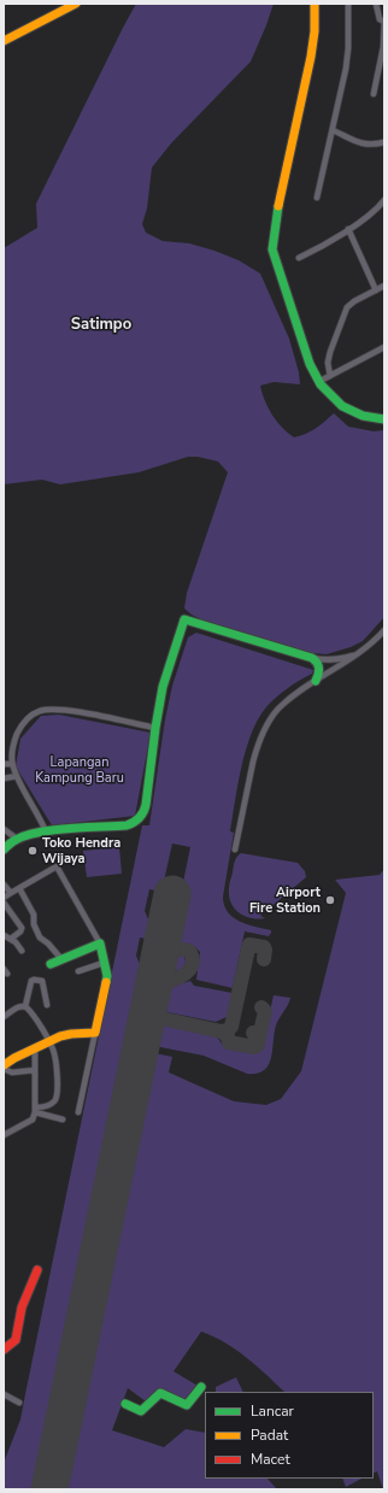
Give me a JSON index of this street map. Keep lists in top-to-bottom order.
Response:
{
  "districts": ["Satimpo"],
  "parks": ["Lapangan Kampung Baru"],
  "places": ["Toko Hendra Wijaya", "Airport Fire Station"],
  "legend": ["Lancar", "Padat", "Macet"]
}
